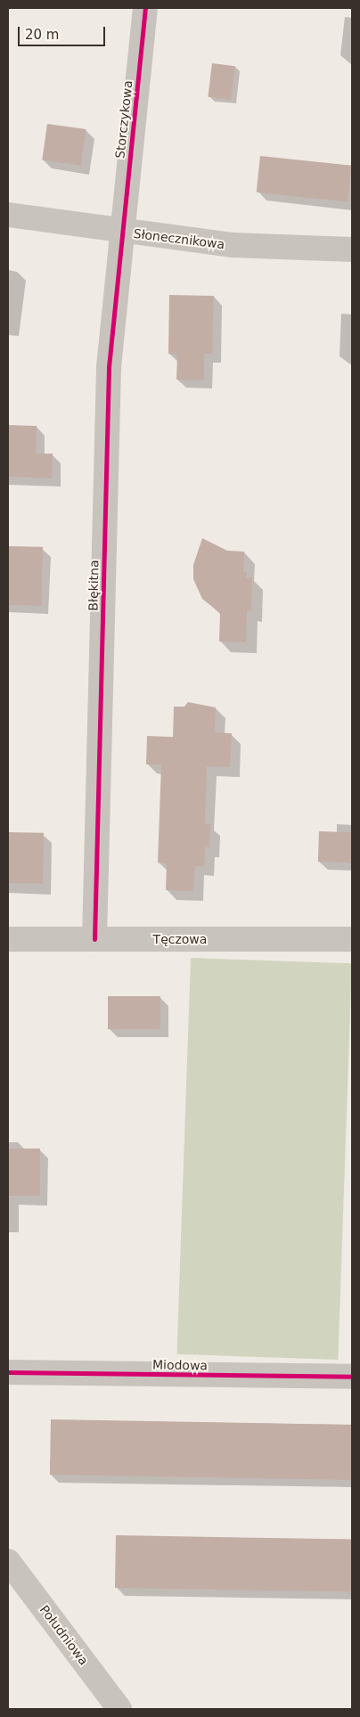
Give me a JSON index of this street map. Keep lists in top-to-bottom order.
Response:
{
  "streets": {
    "street": [
      "Storczykowa",
      "Słonecznikowa",
      "Błękitna",
      "Tęczowa",
      "Miodowa",
      "Południowa"
    ]
  },
  "crossings": [
    ["Storczykowa", "Słonecznikowa"],
    ["Storczykowa", "Błękitna"],
    ["Słonecznikowa", "Błękitna"],
    ["Błękitna", "Tęczowa"]
  ],
  "scale_bar": "20 m"
}
